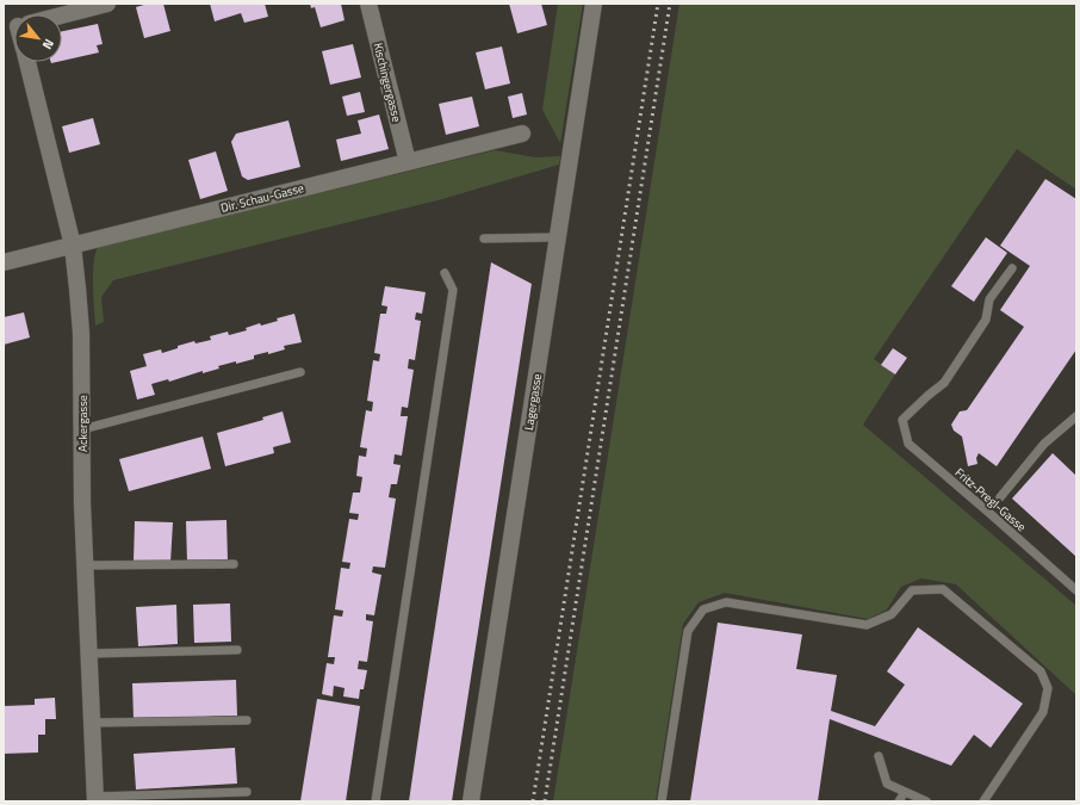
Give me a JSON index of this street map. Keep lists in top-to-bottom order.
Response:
{
  "streets": {
    "street": [
      "Kischingergasse",
      "Dir. Schau-Gasse",
      "Lagergasse",
      "Ackergasse"
    ],
    "lane": ["Fritz-Pregl-Gasse"]
  },
  "crossings": [
    ["Kischingergasse", "Dir. Schau-Gasse"],
    ["Dir. Schau-Gasse", "Ackergasse"]
  ],
  "north": "bottom right"
}
